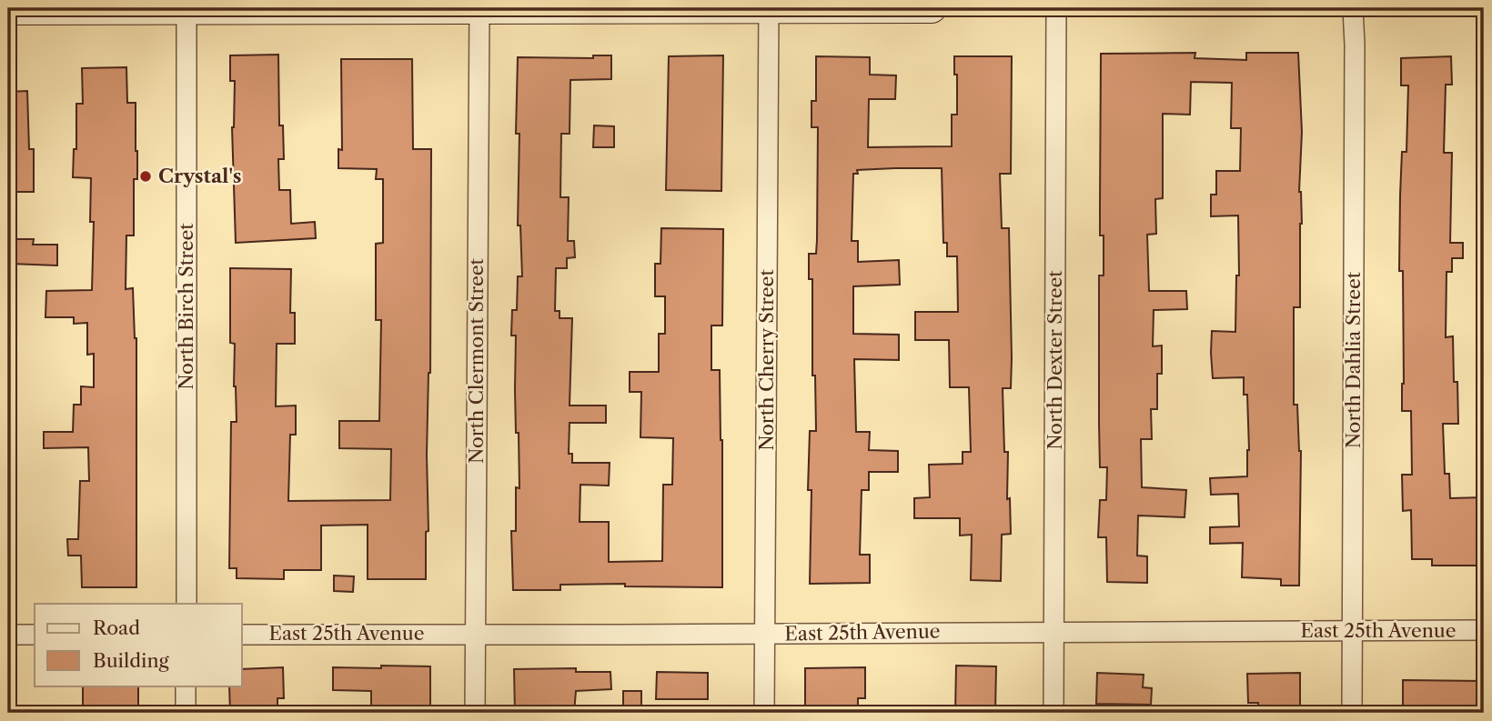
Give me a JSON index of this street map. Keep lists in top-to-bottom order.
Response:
{
  "streets": {
    "street": [
      "North Birch Street",
      "North Cherry Street",
      "North Dexter Street",
      "North Dahlia Street",
      "North Clermont Street",
      "East 25th Avenue"
    ]
  },
  "crossings": [
    ["North Cherry Street", "East 25th Avenue"],
    ["North Dexter Street", "East 25th Avenue"],
    ["North Dahlia Street", "East 25th Avenue"],
    ["North Clermont Street", "East 25th Avenue"]
  ],
  "places": ["Crystal's"],
  "legend": ["Road", "Building"]
}
